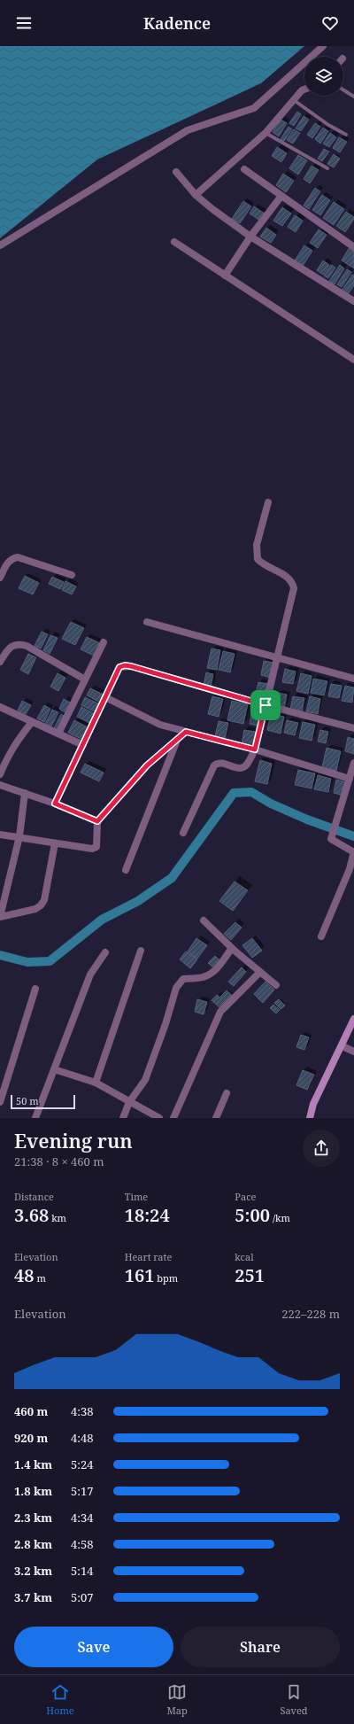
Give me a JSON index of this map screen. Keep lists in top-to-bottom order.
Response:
{
  "scale_bar": "50 m",
  "page": {
    "header": "Kadence",
    "scale": "50 m",
    "heading": ["Evening run", "21:38 · 8 × 460 m"],
    "stats": [
      ["Distance", "3.68 km"],
      ["Time", "18:24"],
      ["Pace", "5:00 /km"],
      ["Elevation", "48 m"],
      ["Heart rate", "161 bpm"],
      ["kcal", "251"]
    ],
    "chart": ["Elevation", "222–228 m"],
    "list": [
      {
        "name": "460 m",
        "note": "4:38"
      },
      {
        "name": "920 m",
        "note": "4:48"
      },
      {
        "name": "1.4 km",
        "note": "5:24"
      },
      {
        "name": "1.8 km",
        "note": "5:17"
      },
      {
        "name": "2.3 km",
        "note": "4:34"
      },
      {
        "name": "2.8 km",
        "note": "4:58"
      },
      {
        "name": "3.2 km",
        "note": "5:14"
      },
      {
        "name": "3.7 km",
        "note": "5:07"
      }
    ],
    "buttons": ["Save", "Share"],
    "tabs": ["Home", "Map", "Saved"]
  }
}
